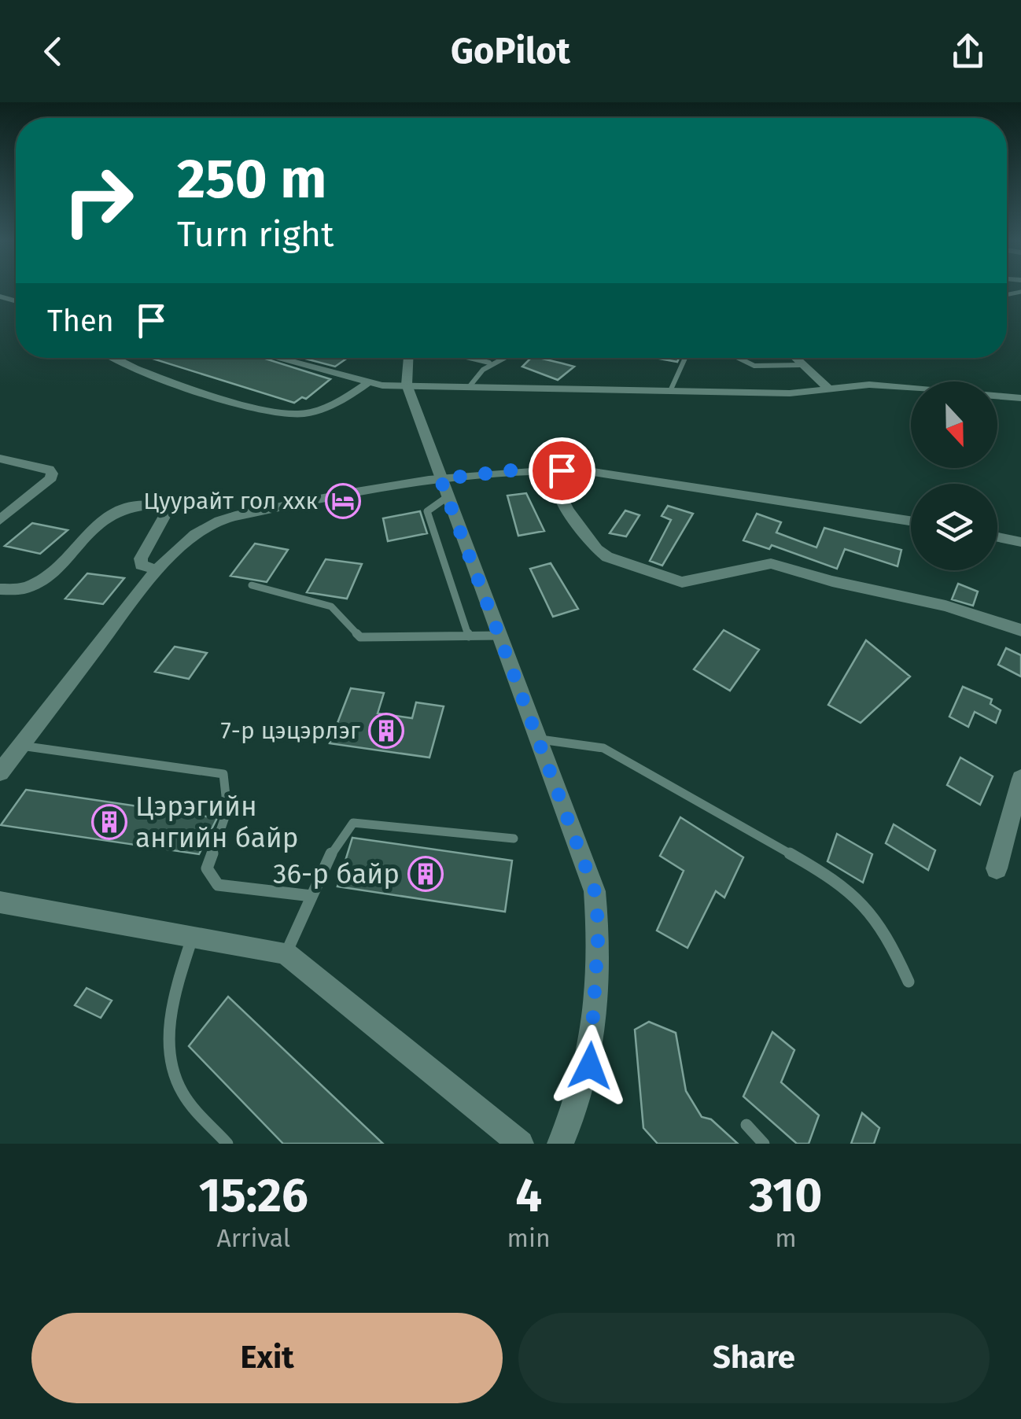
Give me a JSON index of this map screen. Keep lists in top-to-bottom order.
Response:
{
  "places": {
    "hotel": ["Цуурайт гол ххк"],
    "building": ["7-р цэцэрлэг", "Цэрэгийн ангийн байр", "36-р байр"]
  },
  "north": "bottom",
  "page": {
    "header": "GoPilot",
    "turn": ["250 m", "Turn right"],
    "then": "Then",
    "eta": [
      "15:26",
      "Arrival",
      "4",
      "min",
      "310",
      "m"
    ],
    "buttons": ["Exit", "Share"]
  }
}
